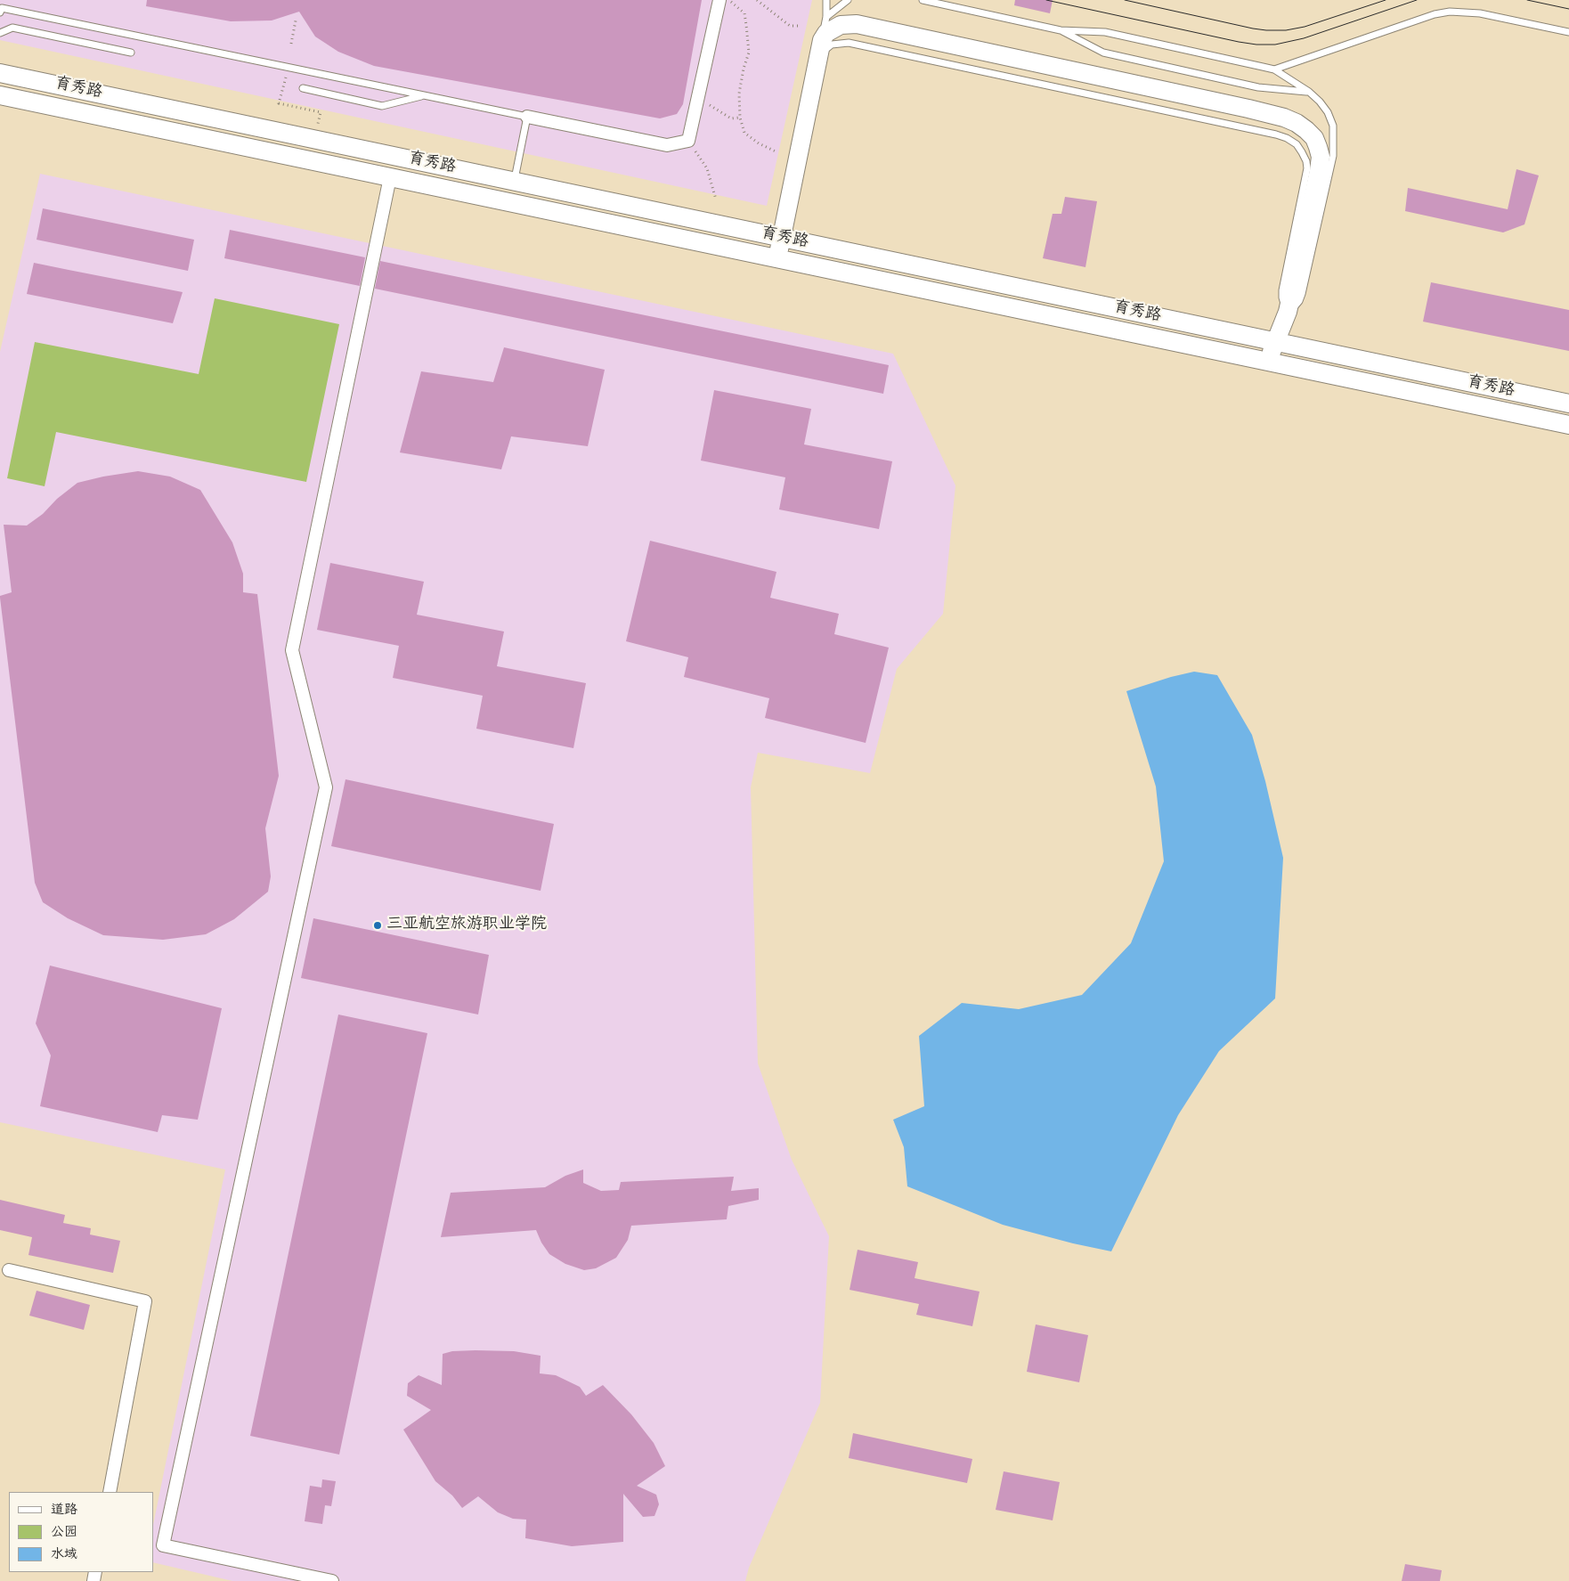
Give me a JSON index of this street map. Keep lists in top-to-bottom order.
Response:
{
  "streets": {
    "main road": ["育秀路"]
  },
  "places": ["三亚航空旅游职业学院"],
  "legend": ["道路", "公园", "水域"]
}
